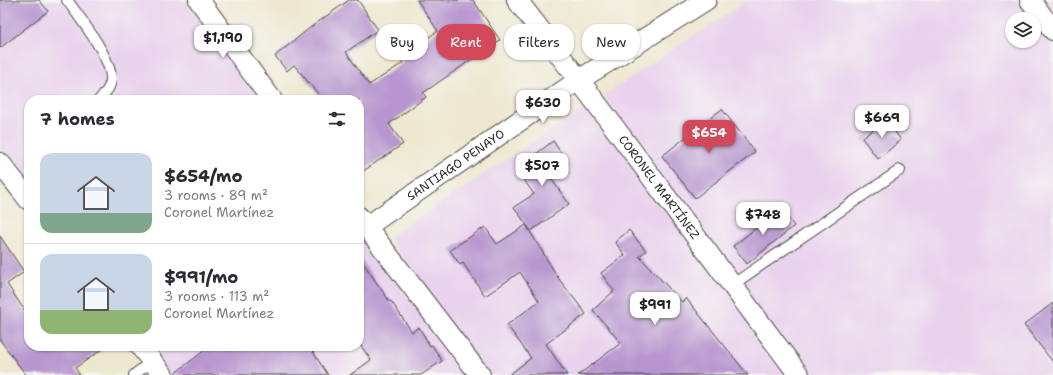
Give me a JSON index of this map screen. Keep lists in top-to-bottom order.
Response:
{
  "streets": {
    "street": ["SANTIAGO PENAYO", "CORONEL MARTÍNEZ"]
  },
  "crossings": [
    ["SANTIAGO PENAYO", "CORONEL MARTÍNEZ"]
  ],
  "page": {
    "chip": [
      "Buy",
      "Rent",
      "Filters",
      "New"
    ],
    "price": [
      "$1,190",
      "$630",
      "$669",
      "$654",
      "$507",
      "$748",
      "$991"
    ],
    "heading": "7 homes",
    "list": [
      {
        "name": "$654/mo",
        "note": "3 rooms · 89 m² · Coronel Martínez"
      },
      {
        "name": "$991/mo",
        "note": "3 rooms · 113 m² · Coronel Martínez"
      }
    ]
  }
}
